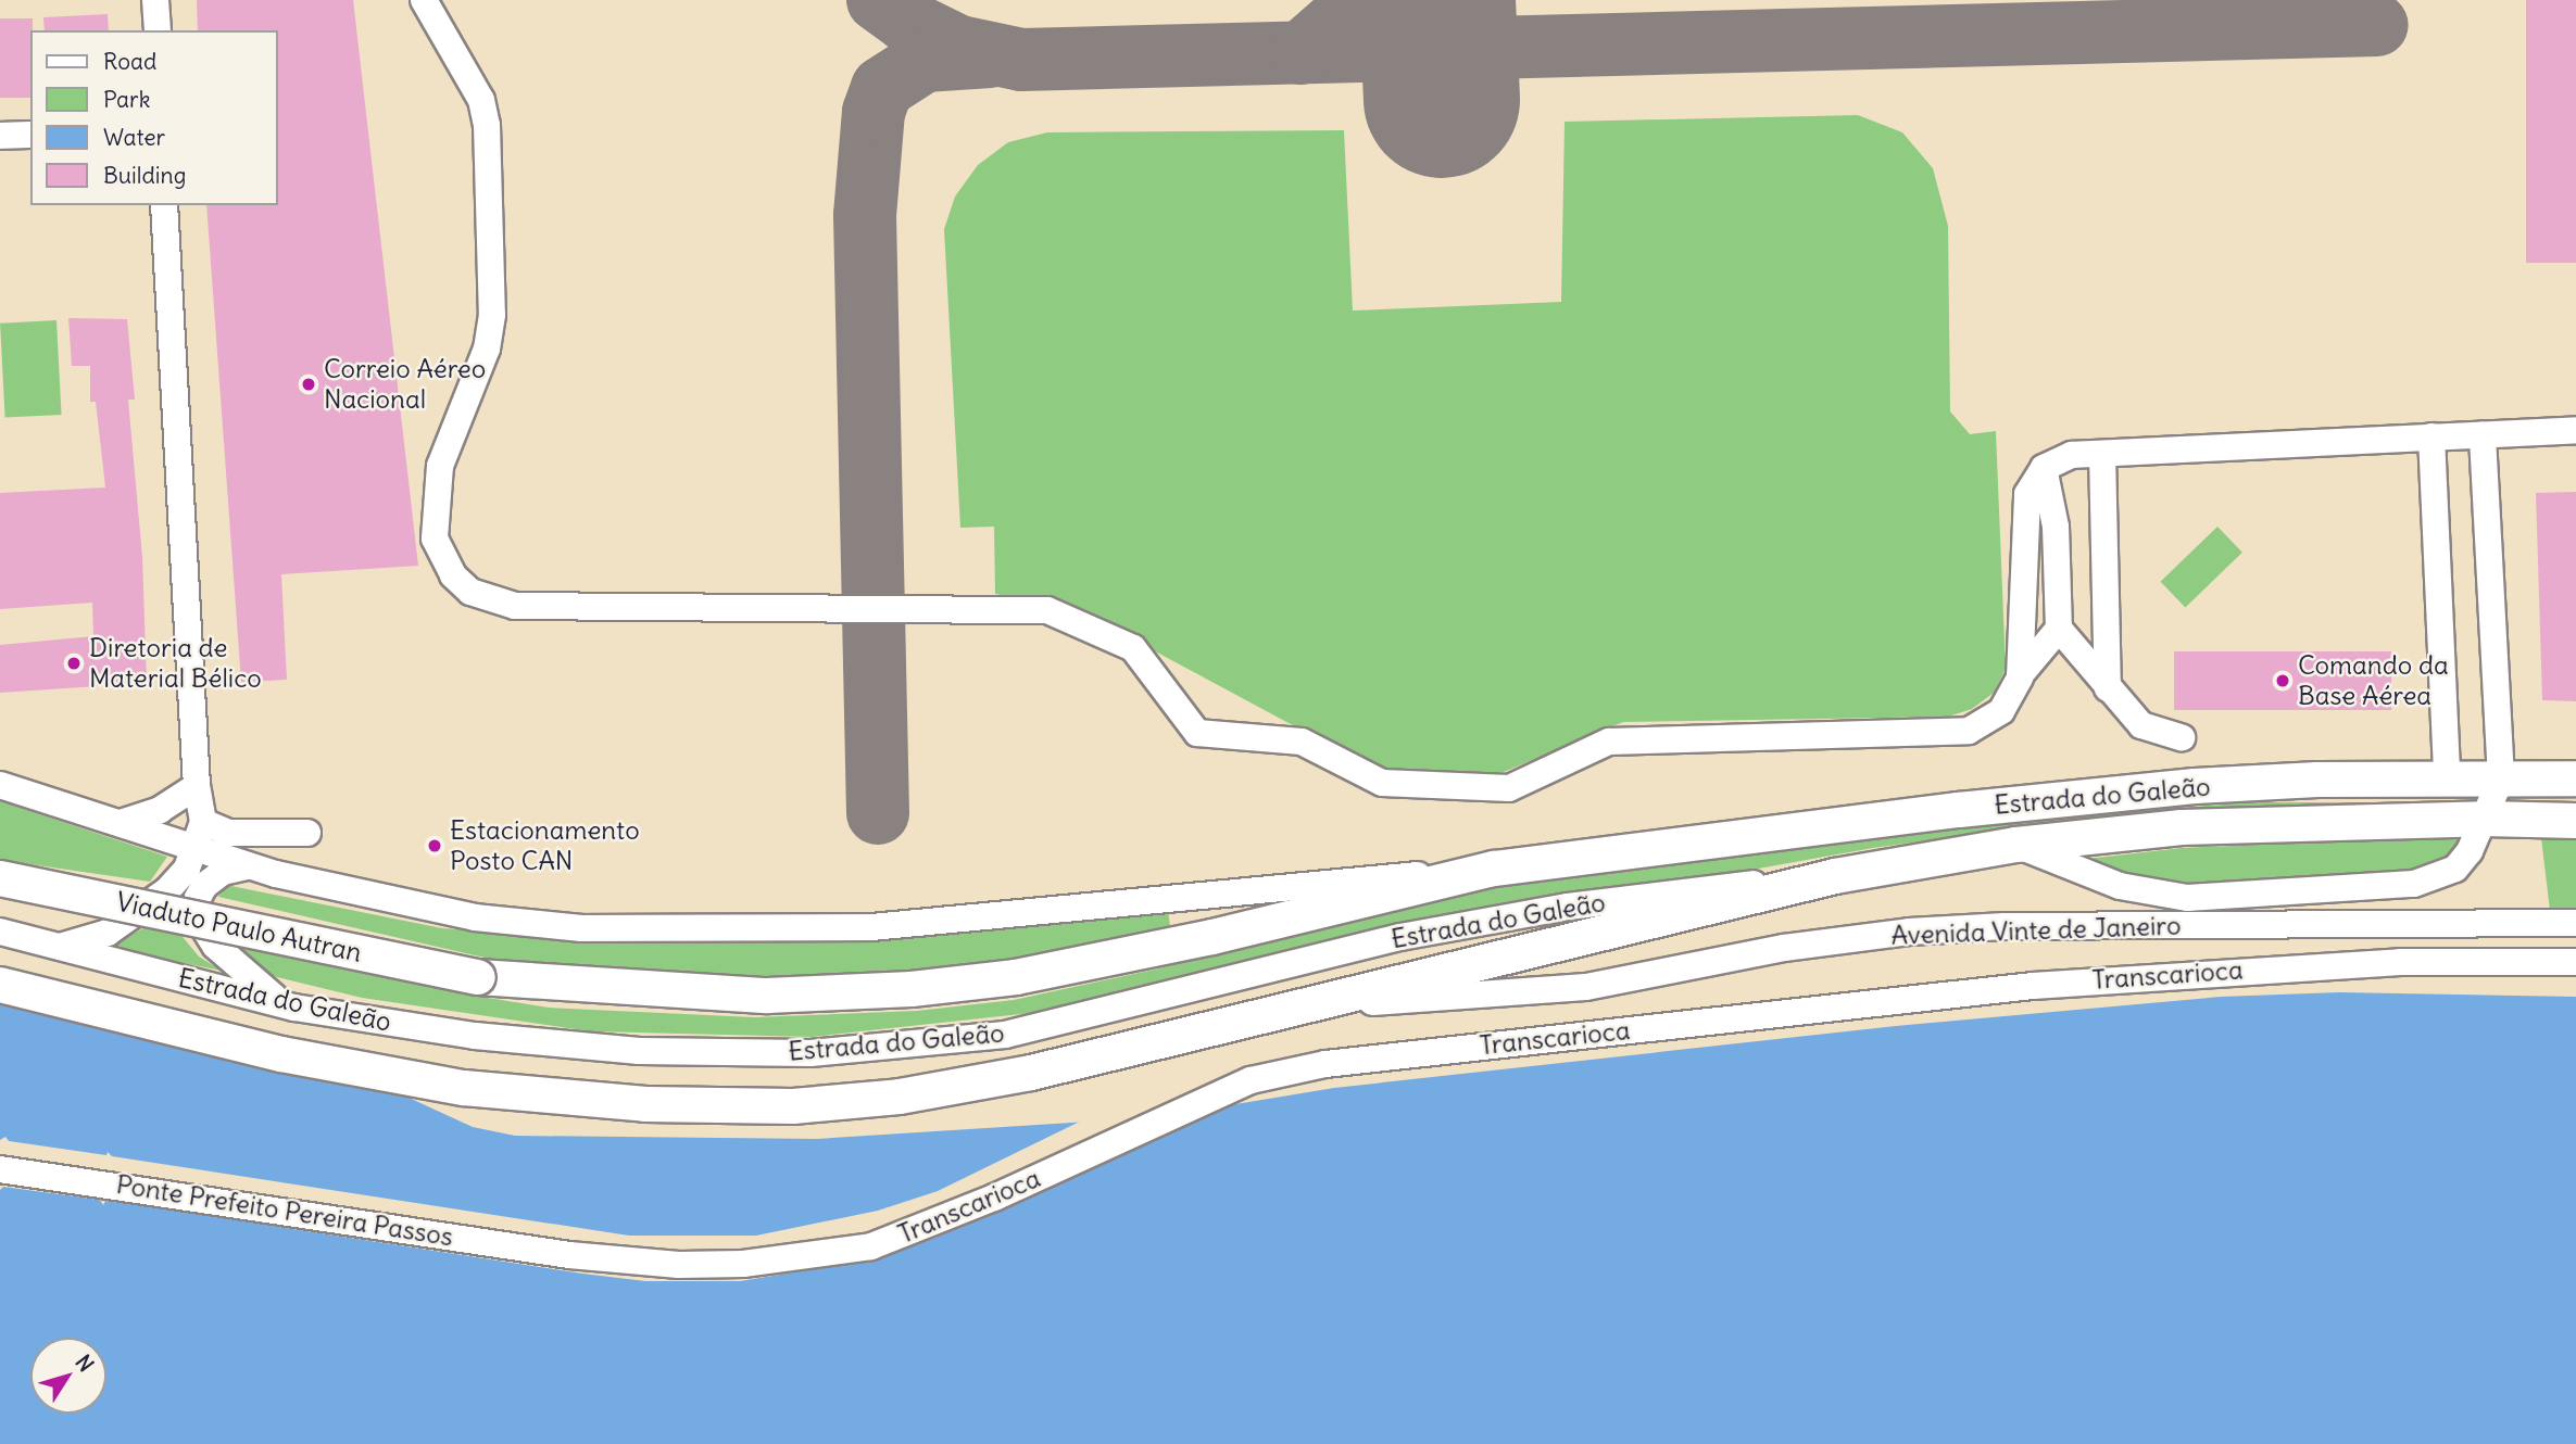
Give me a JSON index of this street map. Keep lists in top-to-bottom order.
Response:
{
  "streets": {
    "main road": ["Estrada do Galeão", "Viaduto Paulo Autran"],
    "street": ["Avenida Vinte de Janeiro", "Transcarioca", "Ponte Prefeito Pereira Passos"]
  },
  "crossings": [
    ["Estrada do Galeão", "Viaduto Paulo Autran"],
    ["Estrada do Galeão", "Avenida Vinte de Janeiro"],
    ["Transcarioca", "Ponte Prefeito Pereira Passos"]
  ],
  "places": [
    "Correio Aéreo Nacional",
    "Diretoria de Material Bélico",
    "Comando da Base Aérea",
    "Estacionamento Posto CAN"
  ],
  "legend": [
    "Road",
    "Park",
    "Water",
    "Building"
  ],
  "north": "top right"
}
